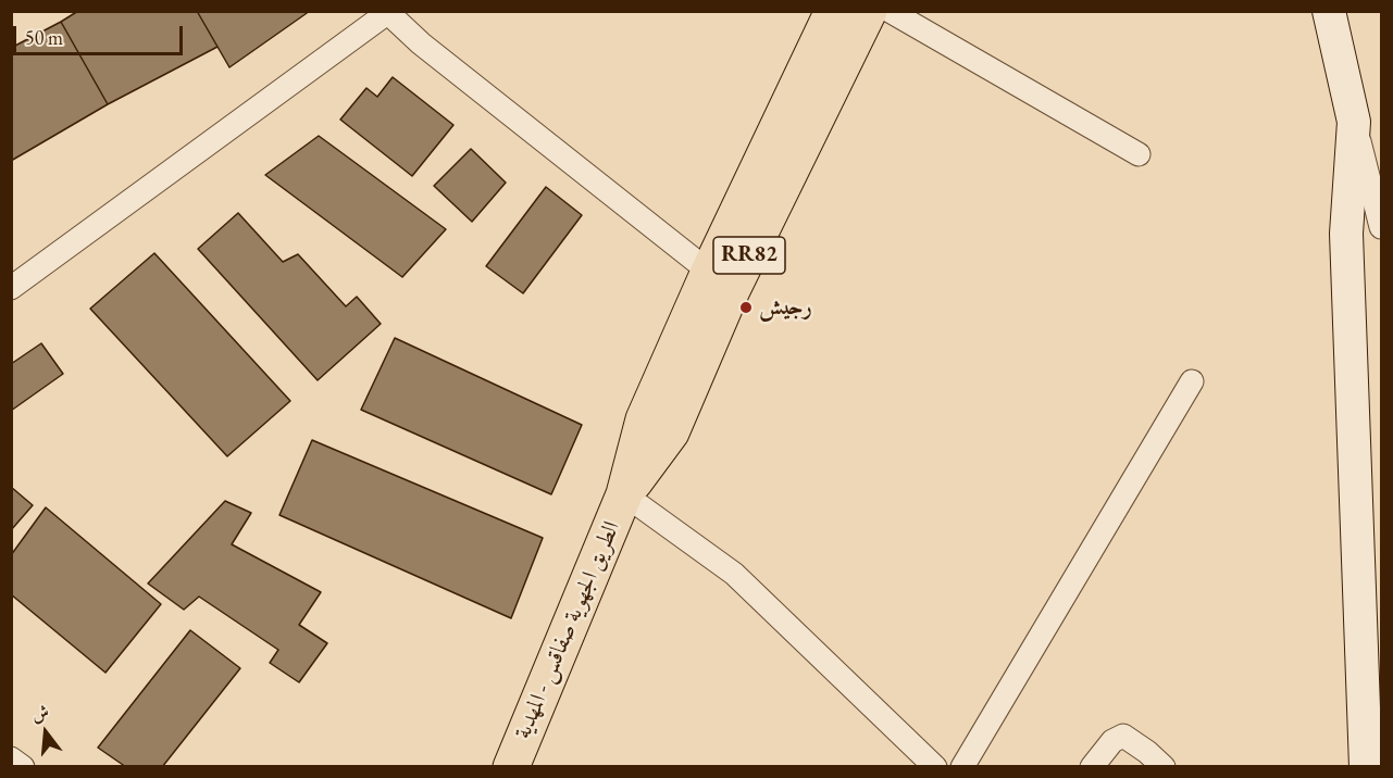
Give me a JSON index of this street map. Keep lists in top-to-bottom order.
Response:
{
  "streets": {
    "main road": ["RR82", "الطريق الجهوية صفاقس - المهدية"]
  },
  "places": ["رجيش"],
  "scale_bar": "50 m",
  "north": "top"
}
